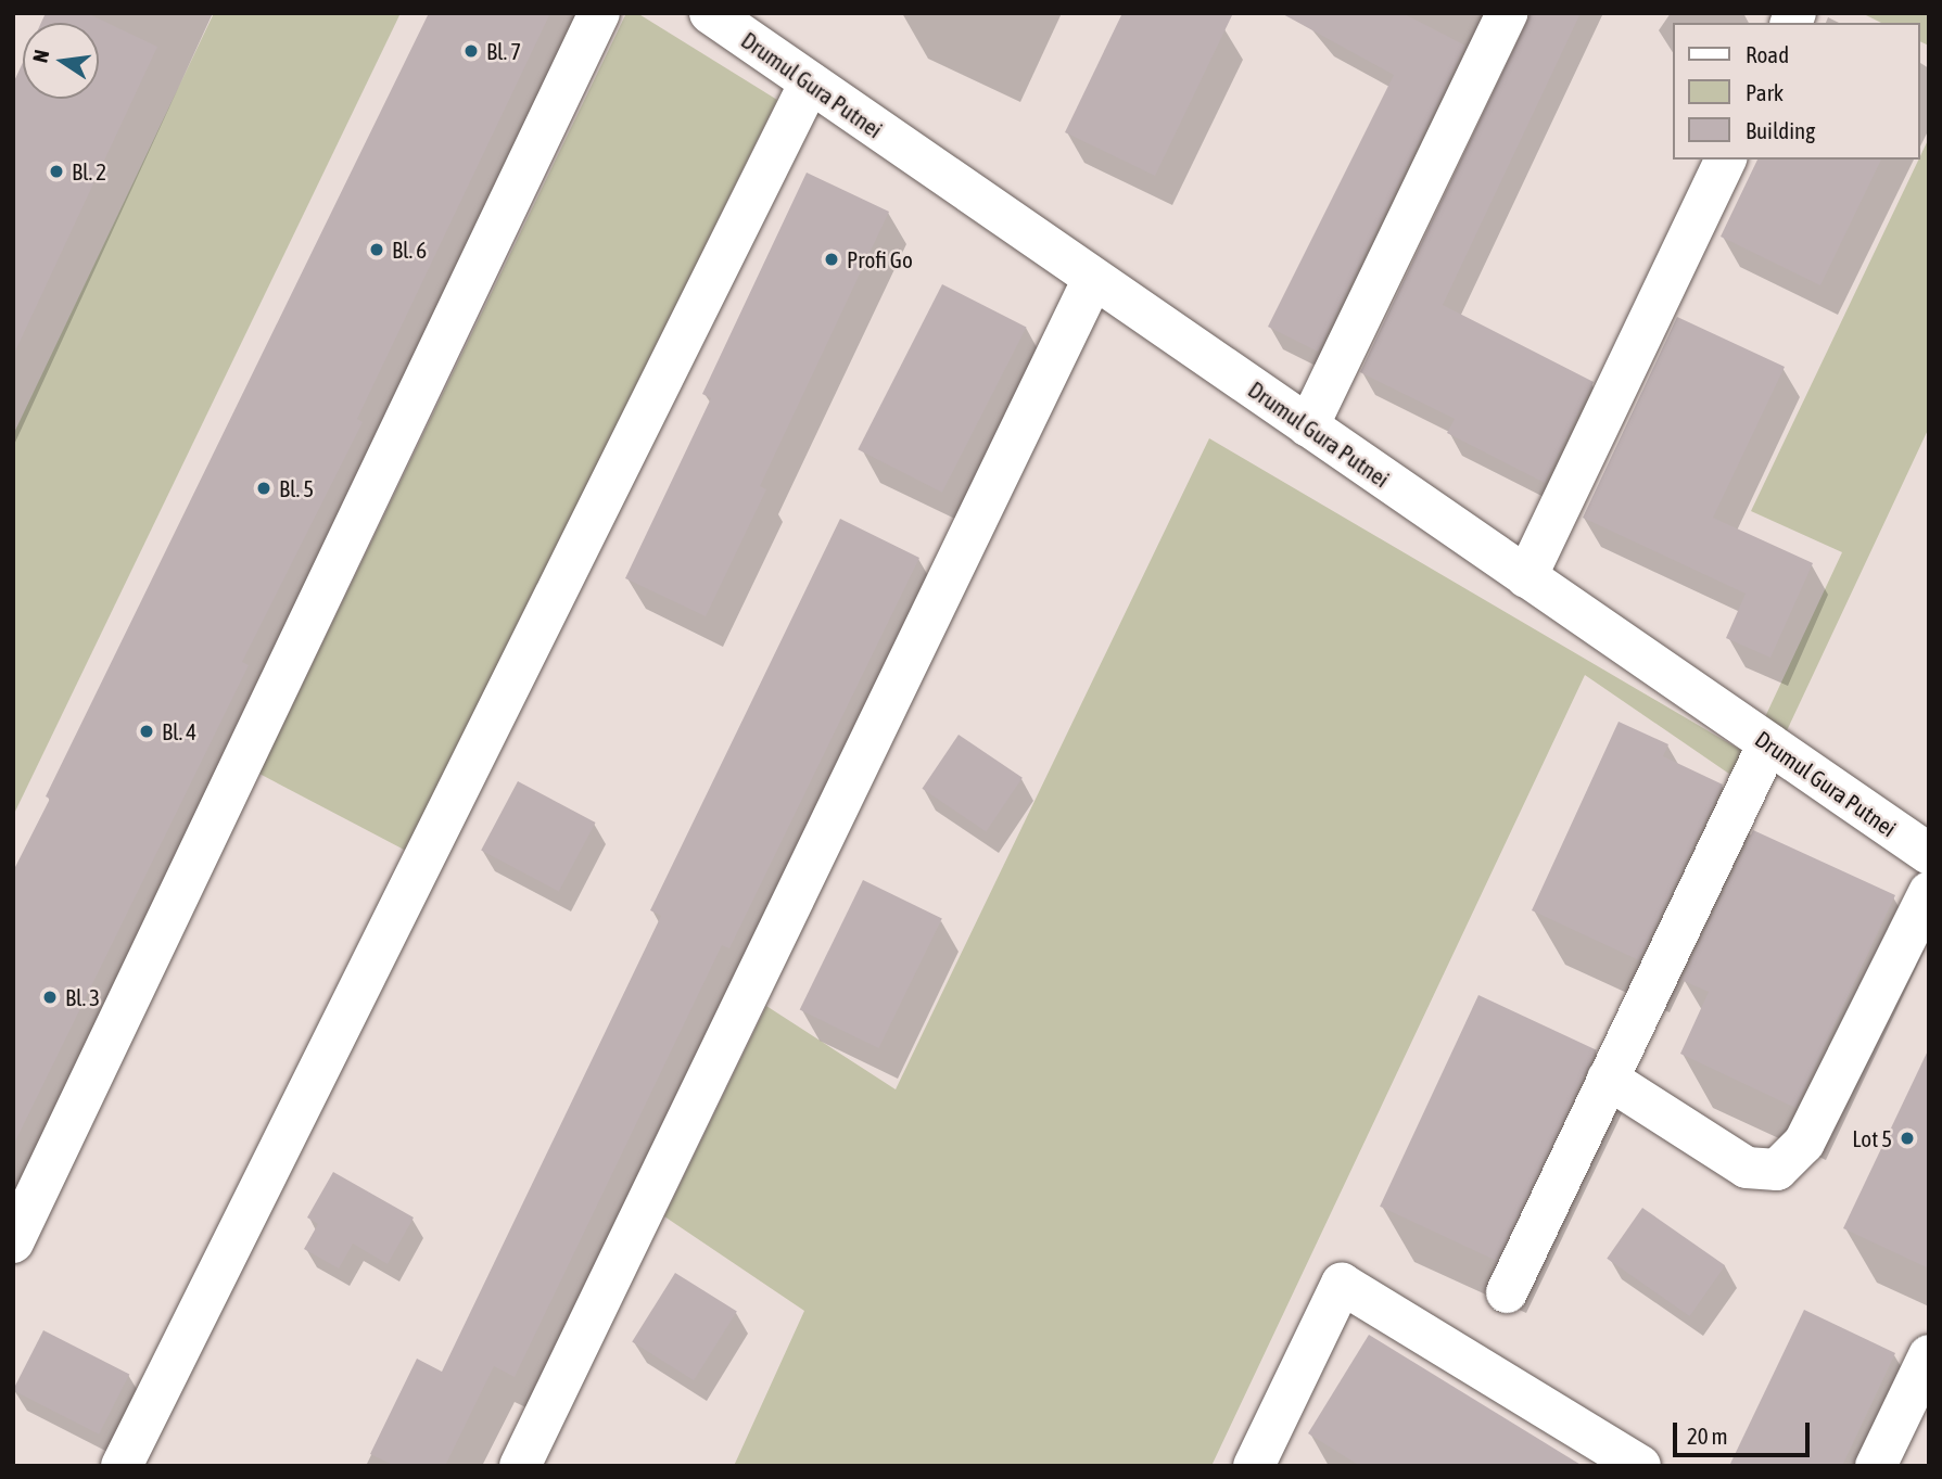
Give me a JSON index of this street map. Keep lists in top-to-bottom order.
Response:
{
  "streets": {
    "street": ["Drumul Gura Putnei"]
  },
  "places": [
    "Bl. 7",
    "Bl. 2",
    "Bl. 6",
    "Profi Go",
    "Bl. 5",
    "Bl. 4",
    "Bl. 3",
    "Lot 5"
  ],
  "legend": ["Road", "Park", "Building"],
  "scale_bar": "20 m",
  "north": "left"
}
